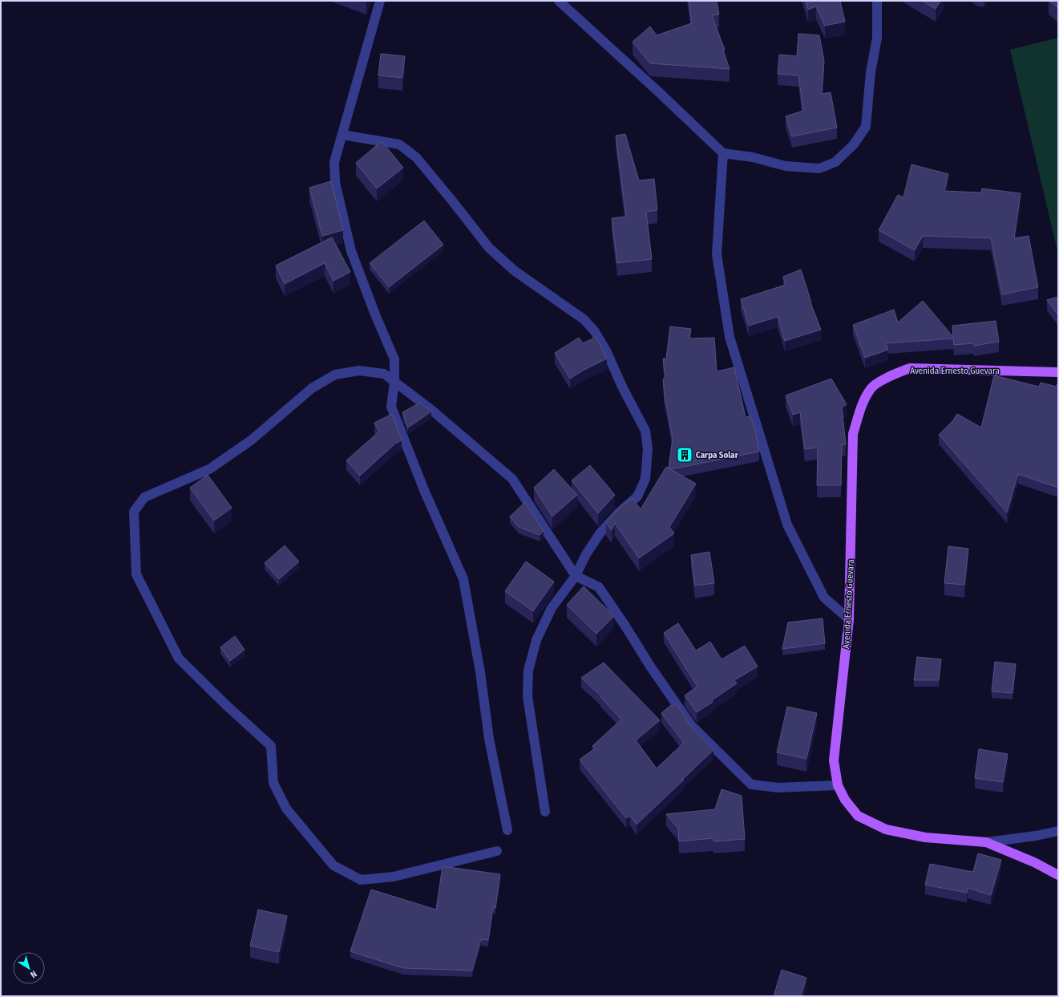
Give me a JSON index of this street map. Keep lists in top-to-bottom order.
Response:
{
  "streets": {
    "main road": ["Avenida Ernesto Guevara"]
  },
  "places": {
    "building": ["Carpa Solar"]
  },
  "north": "bottom right"
}
